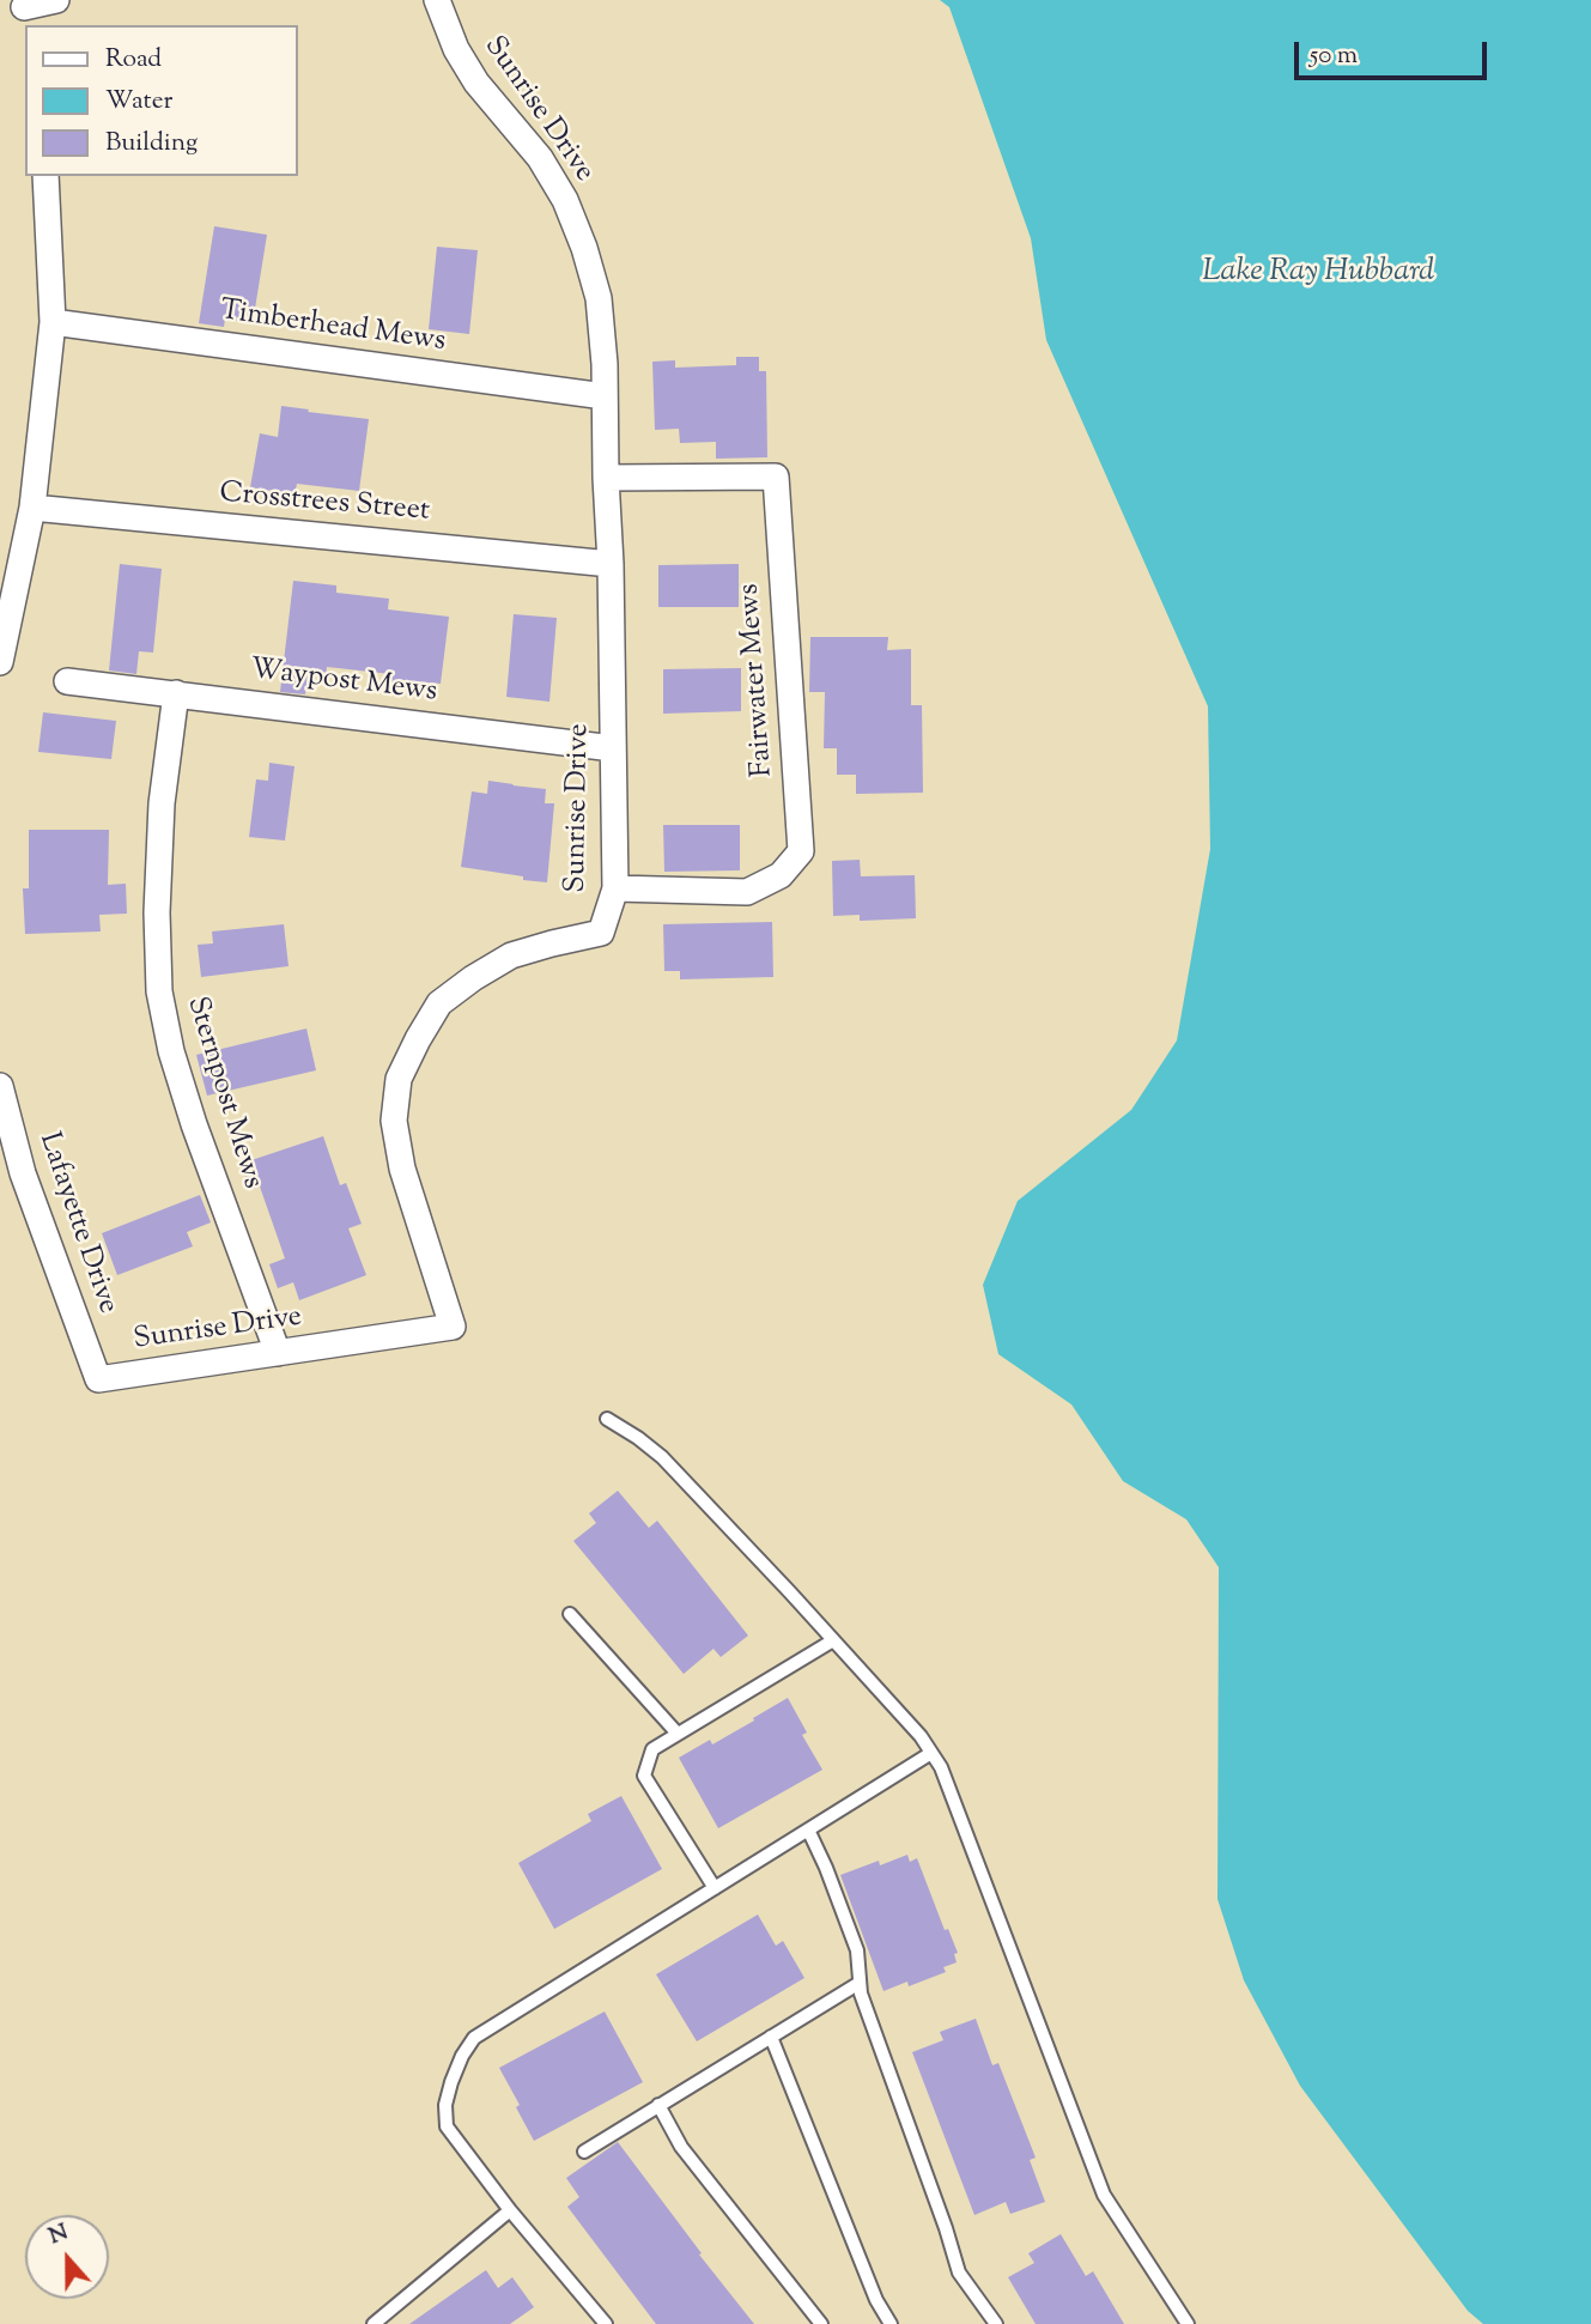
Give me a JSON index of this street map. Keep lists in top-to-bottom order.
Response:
{
  "streets": {
    "street": [
      "Sunrise Drive",
      "Timberhead Mews",
      "Crosstrees Street",
      "Fairwater Mews",
      "Waypost Mews",
      "Sternpost Mews",
      "Lafayette Drive"
    ]
  },
  "crossings": [
    ["Sunrise Drive", "Timberhead Mews"],
    ["Sunrise Drive", "Crosstrees Street"],
    ["Sunrise Drive", "Fairwater Mews"],
    ["Sunrise Drive", "Waypost Mews"],
    ["Sunrise Drive", "Sternpost Mews"],
    ["Sunrise Drive", "Lafayette Drive"],
    ["Waypost Mews", "Sternpost Mews"]
  ],
  "water": ["Lake Ray Hubbard"],
  "legend": ["Road", "Water", "Building"],
  "scale_bar": "50 m",
  "north": "top"
}
